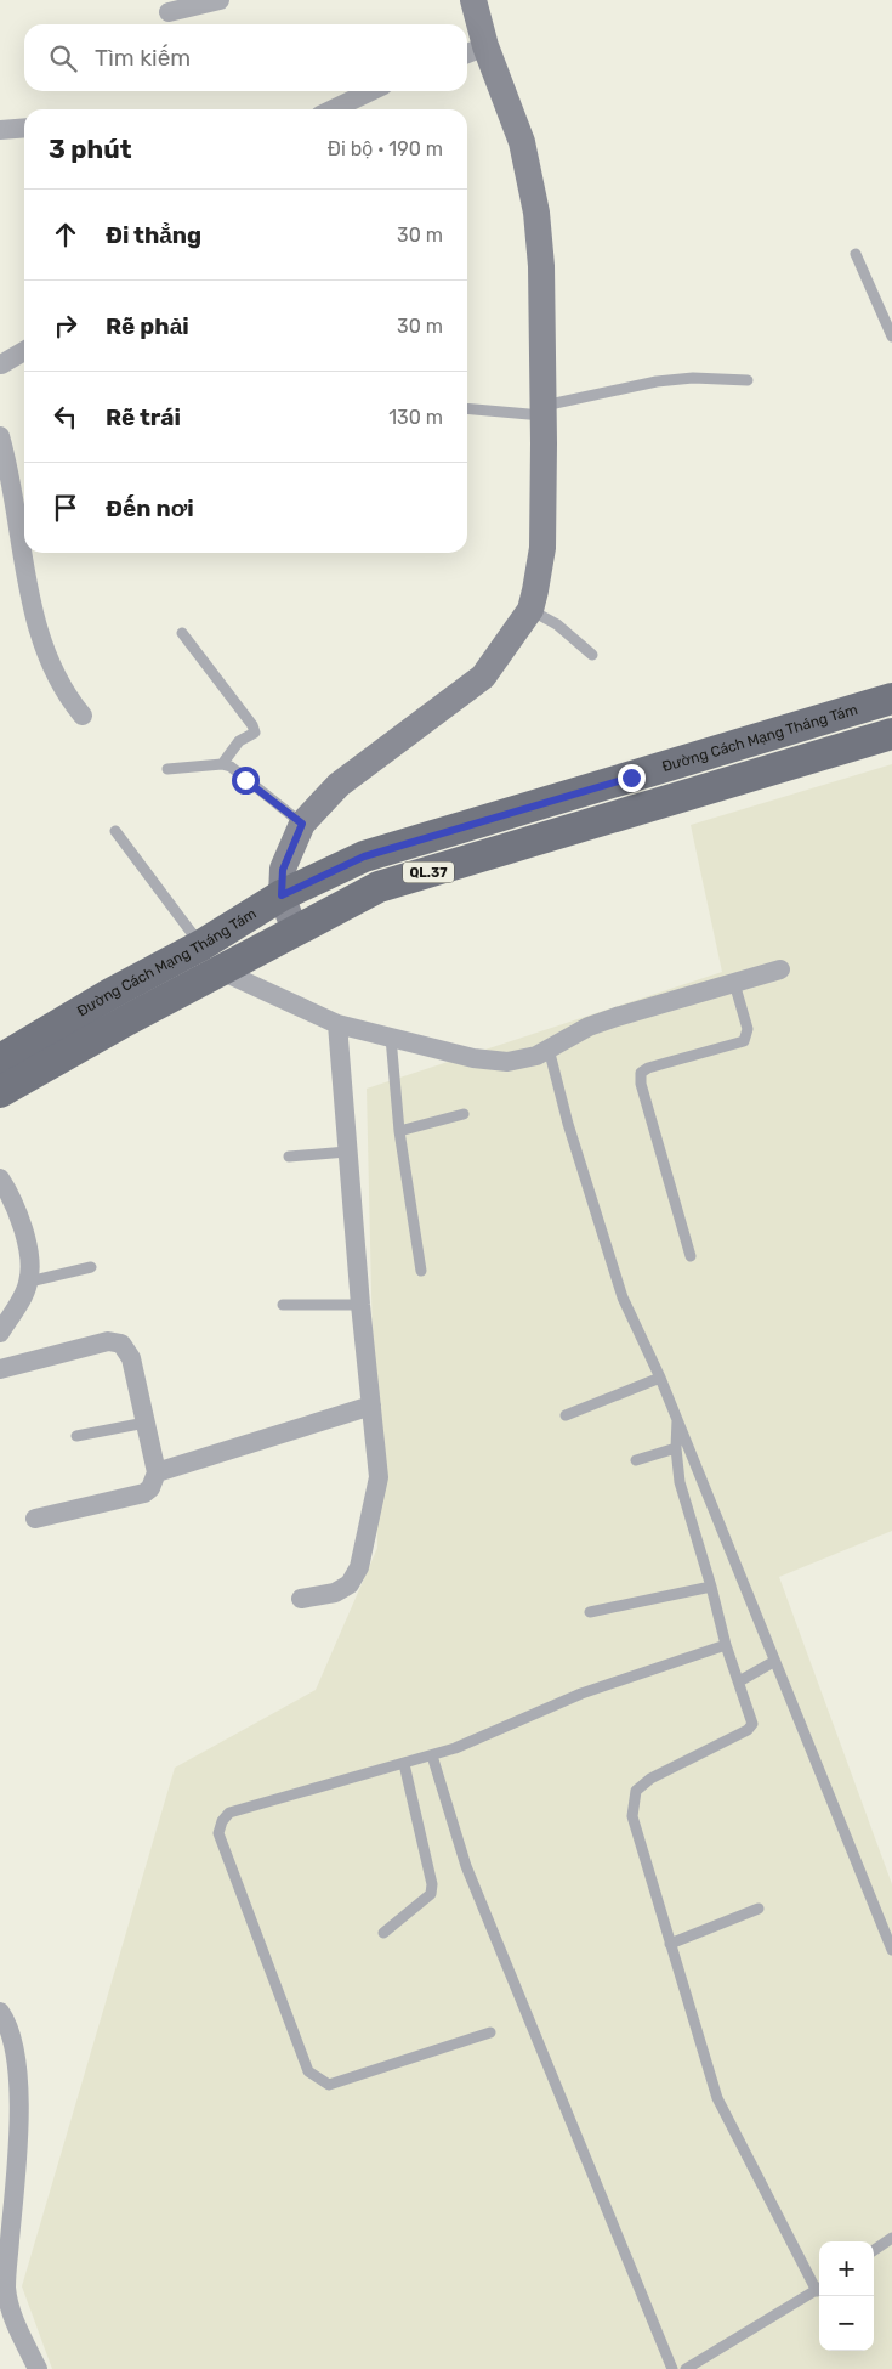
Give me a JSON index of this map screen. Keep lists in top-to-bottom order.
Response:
{
  "streets": {
    "main road": ["Đường Cách Mạng Tháng Tám", "QL.37"]
  },
  "page": {
    "search": "Tìm kiếm",
    "heading": ["3 phút", "Đi bộ · 190 m"],
    "list": [
      ["Đi thẳng", "30 m"],
      ["Rẽ phải", "30 m"],
      ["Rẽ trái", "130 m"],
      "Đến nơi"
    ],
    "map_buttons": ["+", "−"]
  }
}
